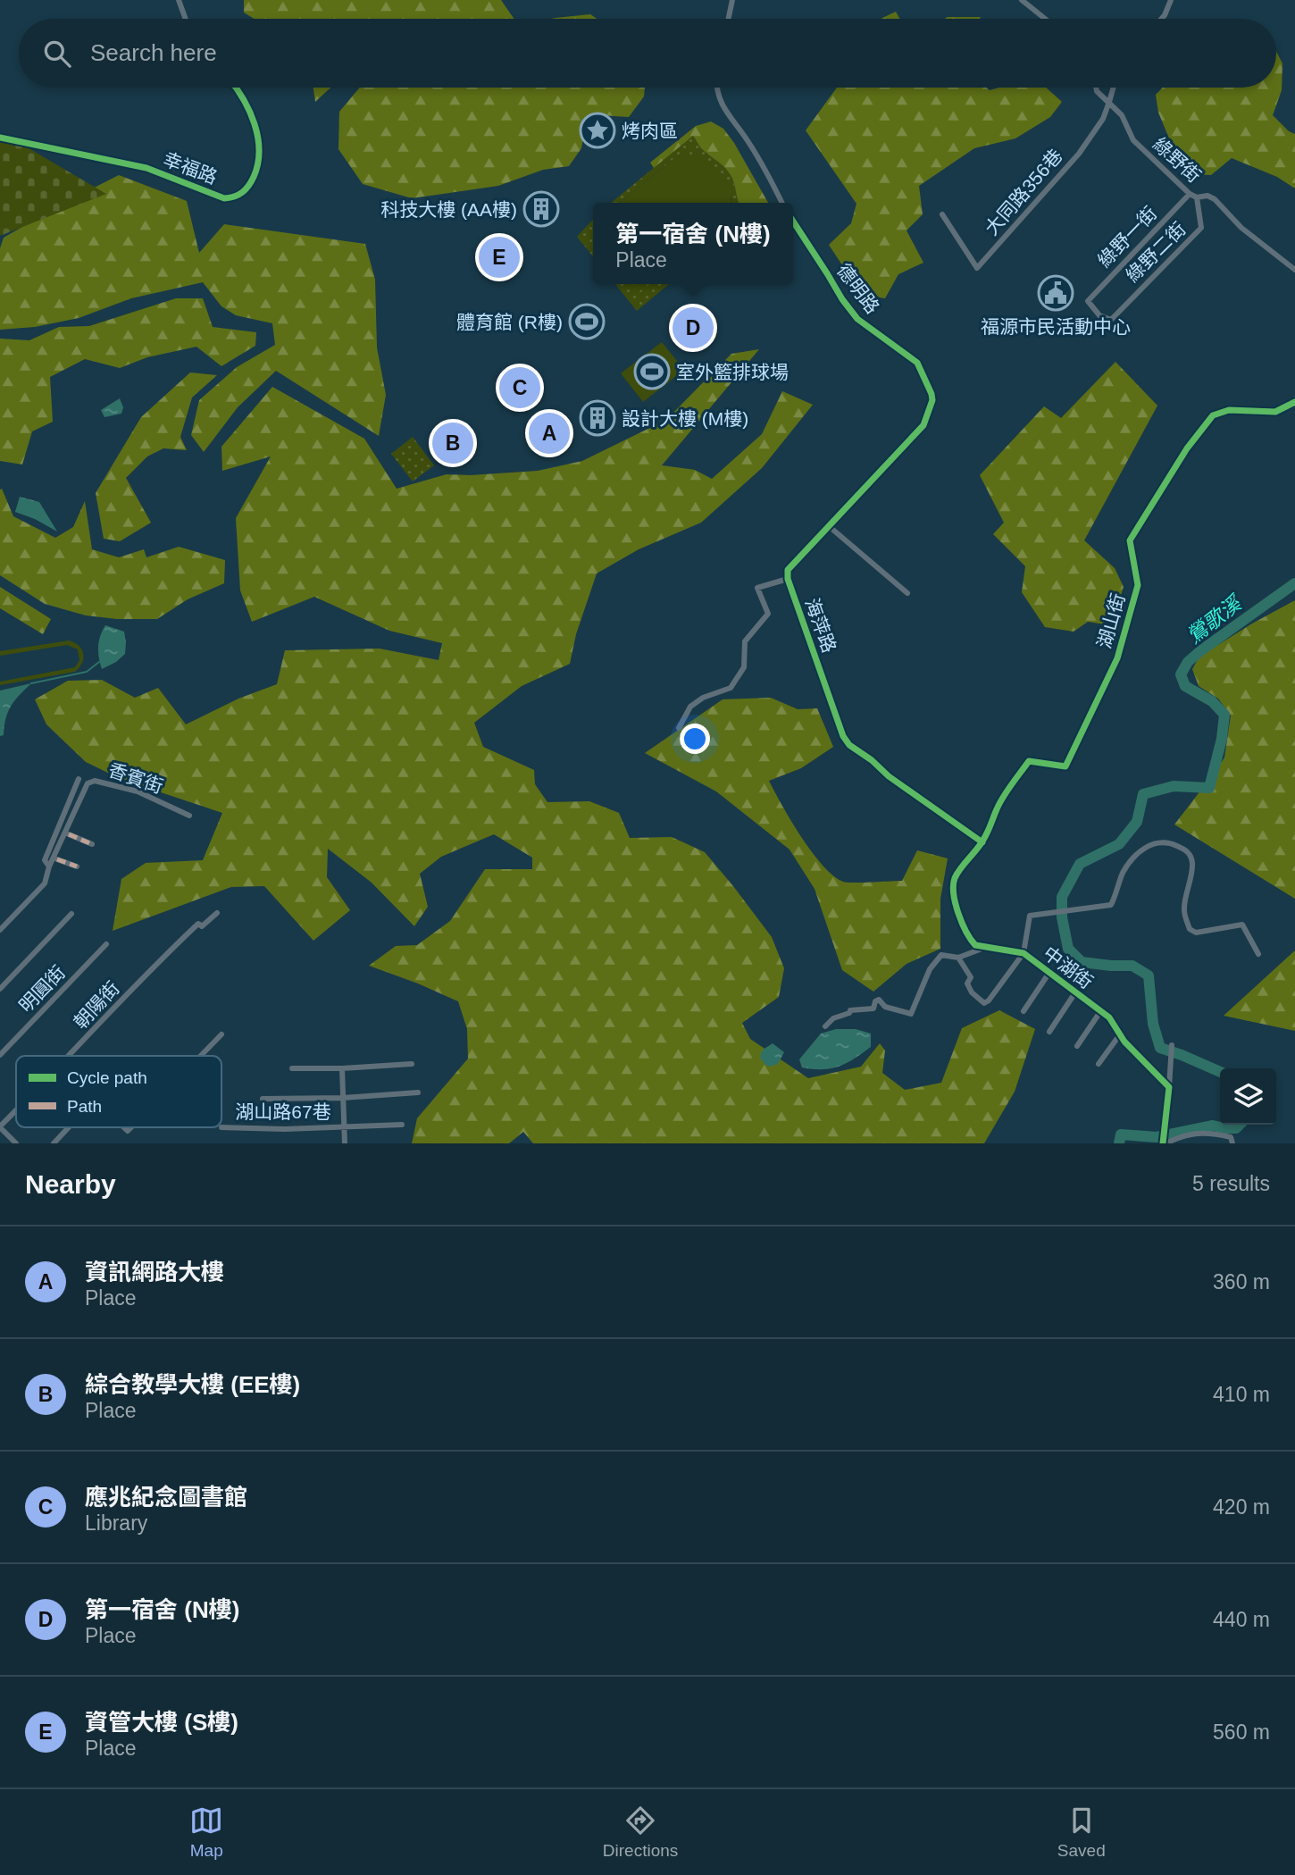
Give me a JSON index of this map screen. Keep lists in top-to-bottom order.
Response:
{
  "streets": {
    "street": [
      "綠野街",
      "幸福路",
      "大同路356巷",
      "綠野一街",
      "綠野二街",
      "德明路",
      "湖山街",
      "海萍路",
      "香賓街",
      "中湖街",
      "明圓街",
      "朝陽街",
      "湖山路67巷"
    ]
  },
  "crossings": [
    ["綠野街", "大同路356巷"],
    ["綠野街", "綠野一街"],
    ["綠野街", "綠野二街"],
    ["綠野一街", "綠野二街"],
    ["德明路", "海萍路"],
    ["湖山街", "海萍路"]
  ],
  "water": ["鶯歌溪"],
  "places": {
    "place": ["烤肉區"],
    "building": ["科技大樓 (AA樓)", "設計大樓 (M樓)"],
    "public building": ["福源市民活動中心"],
    "sports": ["體育館 (R樓)", "室外籃排球場"]
  },
  "legend": ["Cycle path", "Path"],
  "page": {
    "search": "Search here",
    "popup": ["第一宿舍 (N樓)", "Place"],
    "pins": [
      "E",
      "D",
      "C",
      "A",
      "B"
    ],
    "heading": ["Nearby", "5 results"],
    "list": [
      {
        "mark": "A",
        "name": "資訊網路大樓",
        "note": "Place",
        "value": "360 m"
      },
      {
        "mark": "B",
        "name": "綜合教學大樓 (EE樓)",
        "note": "Place",
        "value": "410 m"
      },
      {
        "mark": "C",
        "name": "應兆紀念圖書館",
        "note": "Library",
        "value": "420 m"
      },
      {
        "mark": "D",
        "name": "第一宿舍 (N樓)",
        "note": "Place",
        "value": "440 m"
      },
      {
        "mark": "E",
        "name": "資管大樓 (S樓)",
        "note": "Place",
        "value": "560 m"
      }
    ],
    "nav": ["Map", "Directions", "Saved"]
  }
}
